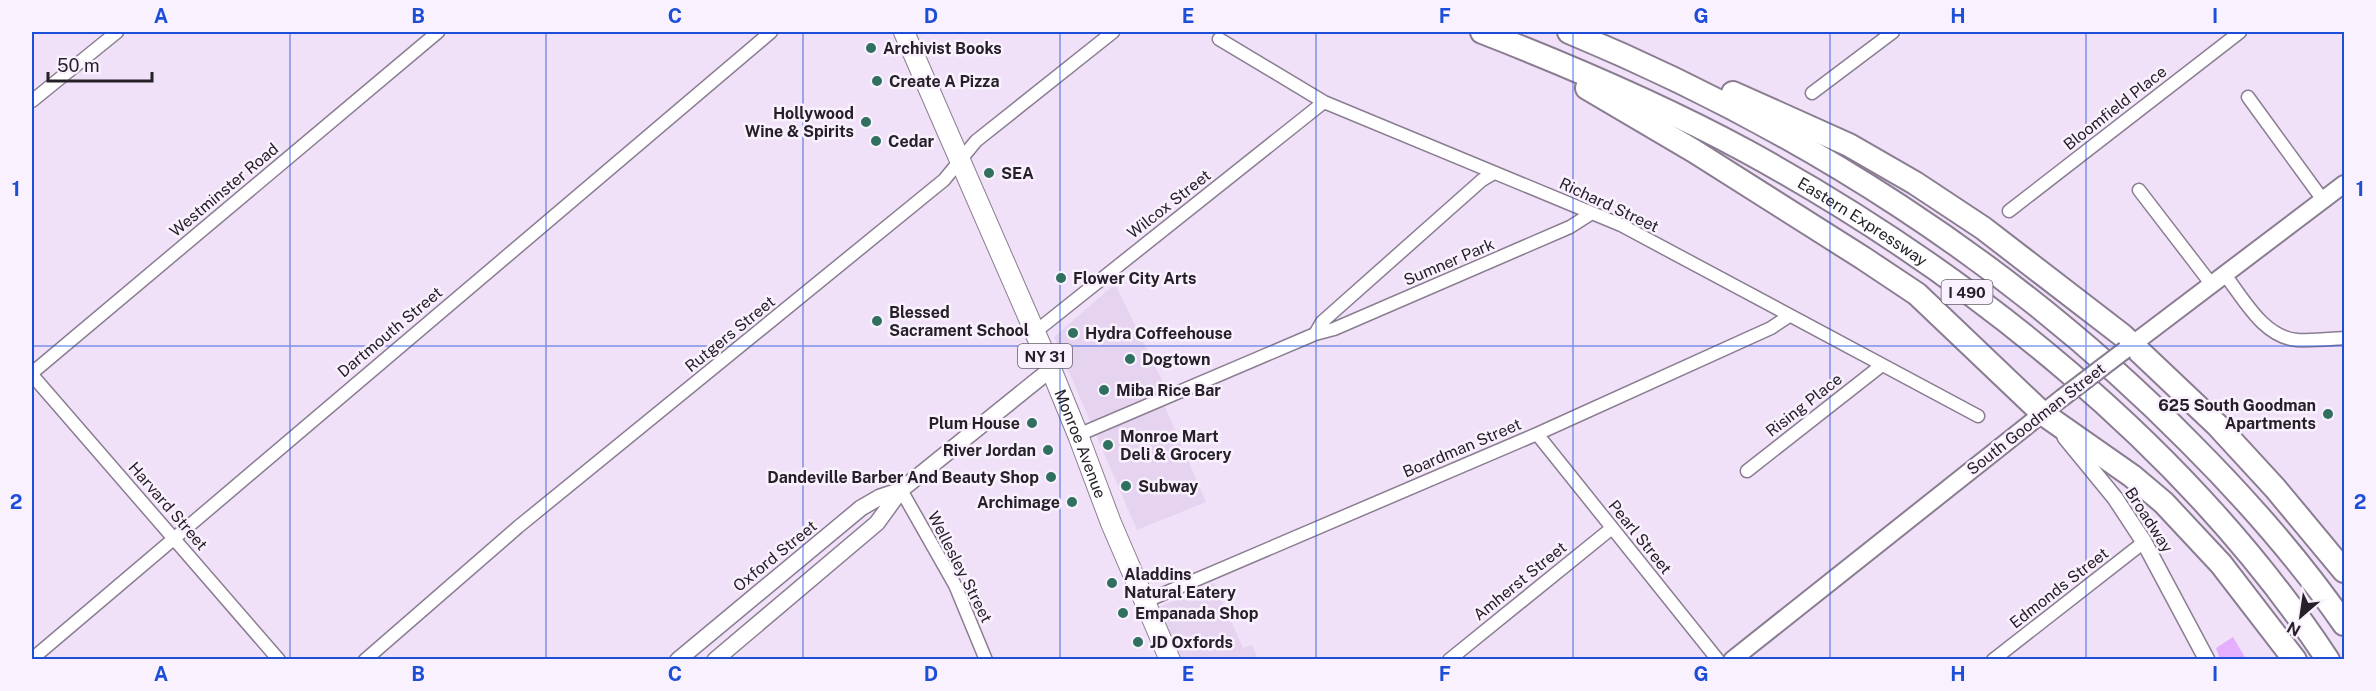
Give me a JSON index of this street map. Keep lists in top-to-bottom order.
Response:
{
  "streets": {
    "highway": ["Eastern Expressway", "I 490"],
    "main road": ["NY 31", "South Goodman Street", "Monroe Avenue"],
    "street": [
      "Bloomfield Place",
      "Westminster Road",
      "Wilcox Street",
      "Richard Street",
      "Sumner Park",
      "Dartmouth Street",
      "Rutgers Street",
      "Rising Place",
      "Boardman Street",
      "Harvard Street",
      "Broadway",
      "Pearl Street",
      "Oxford Street",
      "Wellesley Street",
      "Amherst Street",
      "Edmonds Street"
    ]
  },
  "crossings": [
    ["Westminster Road", "Harvard Street"],
    ["Wilcox Street", "Richard Street"],
    ["Wilcox Street", "Monroe Avenue"],
    ["Richard Street", "Sumner Park"],
    ["Richard Street", "Rising Place"],
    ["Richard Street", "Boardman Street"],
    ["Sumner Park", "Monroe Avenue"],
    ["Dartmouth Street", "Harvard Street"],
    ["Rutgers Street", "Monroe Avenue"],
    ["South Goodman Street", "Broadway"],
    ["Monroe Avenue", "Boardman Street"],
    ["Monroe Avenue", "Oxford Street"],
    ["Boardman Street", "Pearl Street"],
    ["Broadway", "Edmonds Street"],
    ["Pearl Street", "Amherst Street"],
    ["Oxford Street", "Wellesley Street"]
  ],
  "places": [
    "Archivist Books",
    "Create A Pizza",
    "Hollywood Wine & Spirits",
    "Cedar",
    "SEA",
    "Flower City Arts",
    "Blessed Sacrament School",
    "Hydra Coffeehouse",
    "Dogtown",
    "Miba Rice Bar",
    "625 South Goodman Apartments",
    "Plum House",
    "Monroe Mart Deli & Grocery",
    "River Jordan",
    "Dandeville Barber And Beauty Shop",
    "Subway",
    "Archimage",
    "Aladdins Natural Eatery",
    "Empanada Shop",
    "JD Oxfords"
  ],
  "scale_bar": "50 m",
  "north": "bottom left",
  "grid": {
    "columns": [
      "A",
      "B",
      "C",
      "D",
      "E",
      "F",
      "G",
      "H",
      "I"
    ],
    "rows": ["1", "2"]
  }
}
